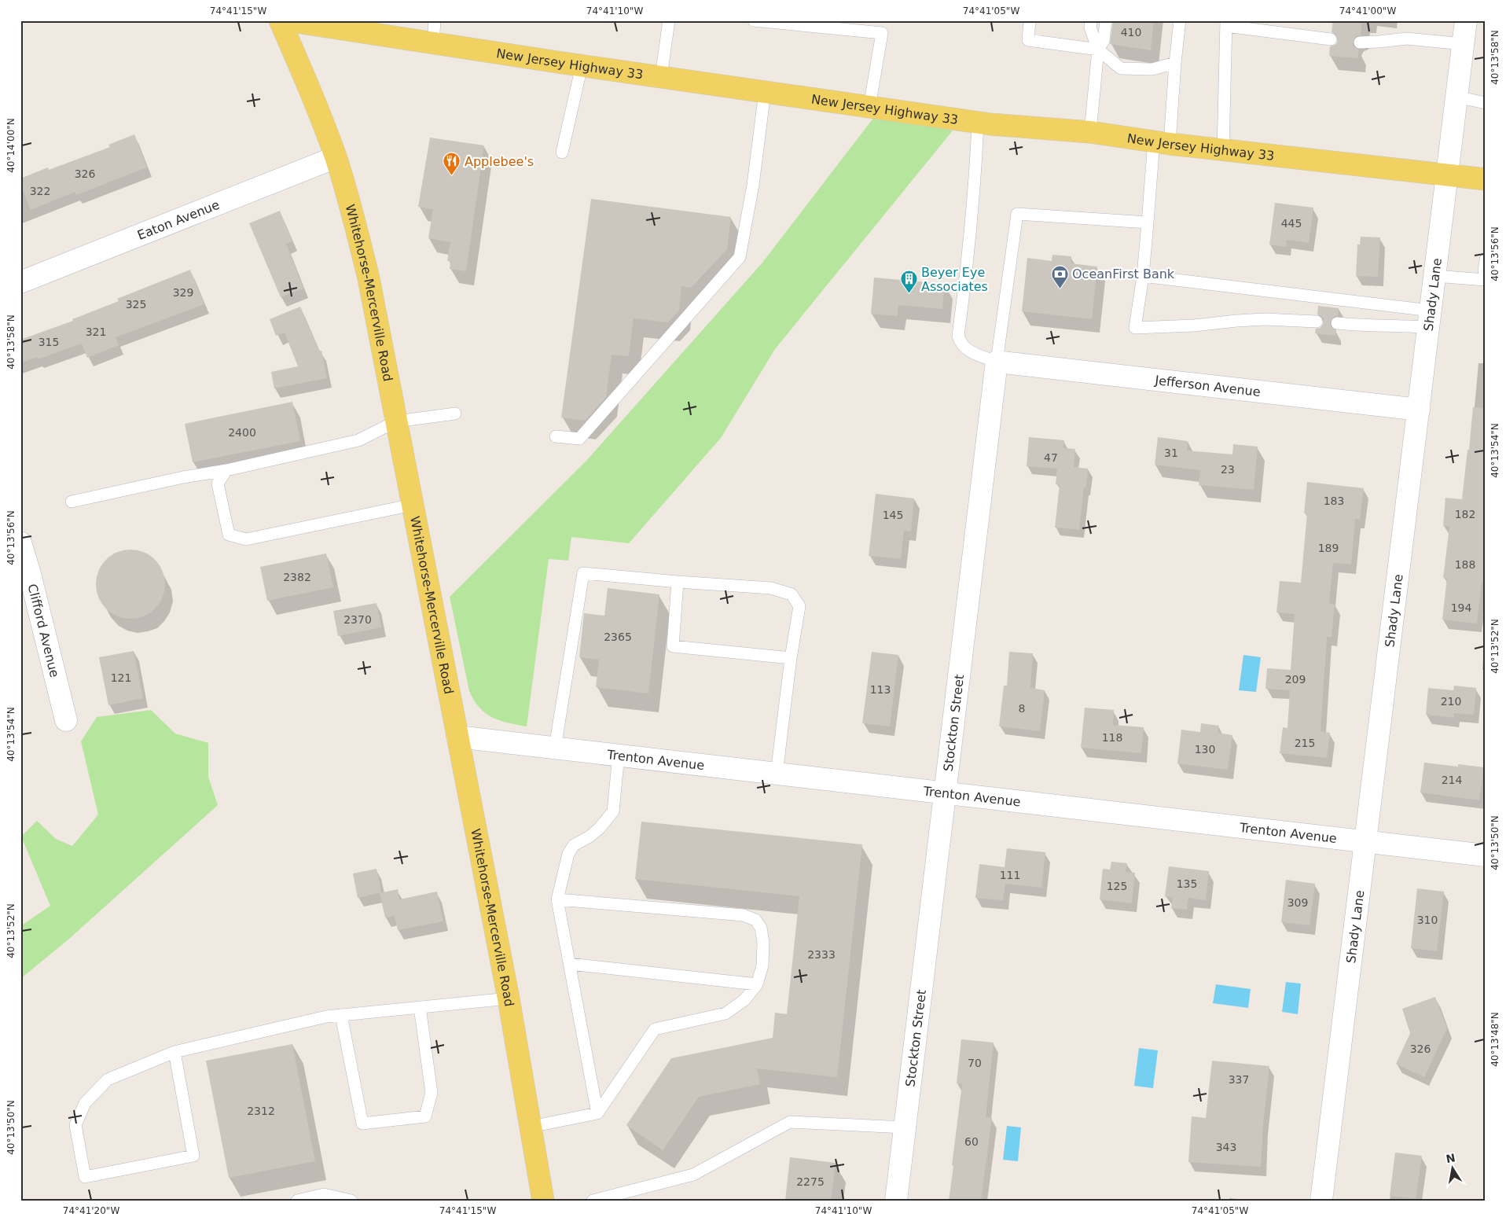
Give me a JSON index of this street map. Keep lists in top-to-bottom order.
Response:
{
  "streets": {
    "main road": ["New Jersey Highway 33", "Whitehorse-Mercerville Road"],
    "street": [
      "Eaton Avenue",
      "Shady Lane",
      "Jefferson Avenue",
      "Clifford Avenue",
      "Stockton Street",
      "Trenton Avenue"
    ]
  },
  "crossings": [
    ["New Jersey Highway 33", "Shady Lane"],
    ["Eaton Avenue", "Whitehorse-Mercerville Road"],
    ["Whitehorse-Mercerville Road", "Trenton Avenue"],
    ["Shady Lane", "Jefferson Avenue"],
    ["Shady Lane", "Trenton Avenue"],
    ["Jefferson Avenue", "Stockton Street"],
    ["Stockton Street", "Trenton Avenue"]
  ],
  "places": {
    "restaurant": ["Applebee's"],
    "bank": ["OceanFirst Bank"],
    "building": ["Beyer Eye Associates"]
  },
  "house_numbers": [
    "410",
    "326",
    "322",
    "445",
    "329",
    "325",
    "321",
    "315",
    "2400",
    "31",
    "47",
    "23",
    "183",
    "182",
    "145",
    "189",
    "188",
    "2382",
    "194",
    "2370",
    "2365",
    "121",
    "209",
    "113",
    "210",
    "8",
    "118",
    "215",
    "130",
    "214",
    "111",
    "135",
    "125",
    "309",
    "310",
    "2333",
    "326",
    "70",
    "337",
    "2312",
    "60",
    "343",
    "2275"
  ],
  "north": "top",
  "coordinates": [
    "74°41'15\"W",
    "74°41'10\"W",
    "74°41'05\"W",
    "74°41'00\"W",
    "40°13'58\"N",
    "40°14'00\"N",
    "40°13'56\"N",
    "40°13'54\"N",
    "40°13'52\"N",
    "40°13'50\"N",
    "40°13'48\"N",
    "74°41'20\"W"
  ]
}
